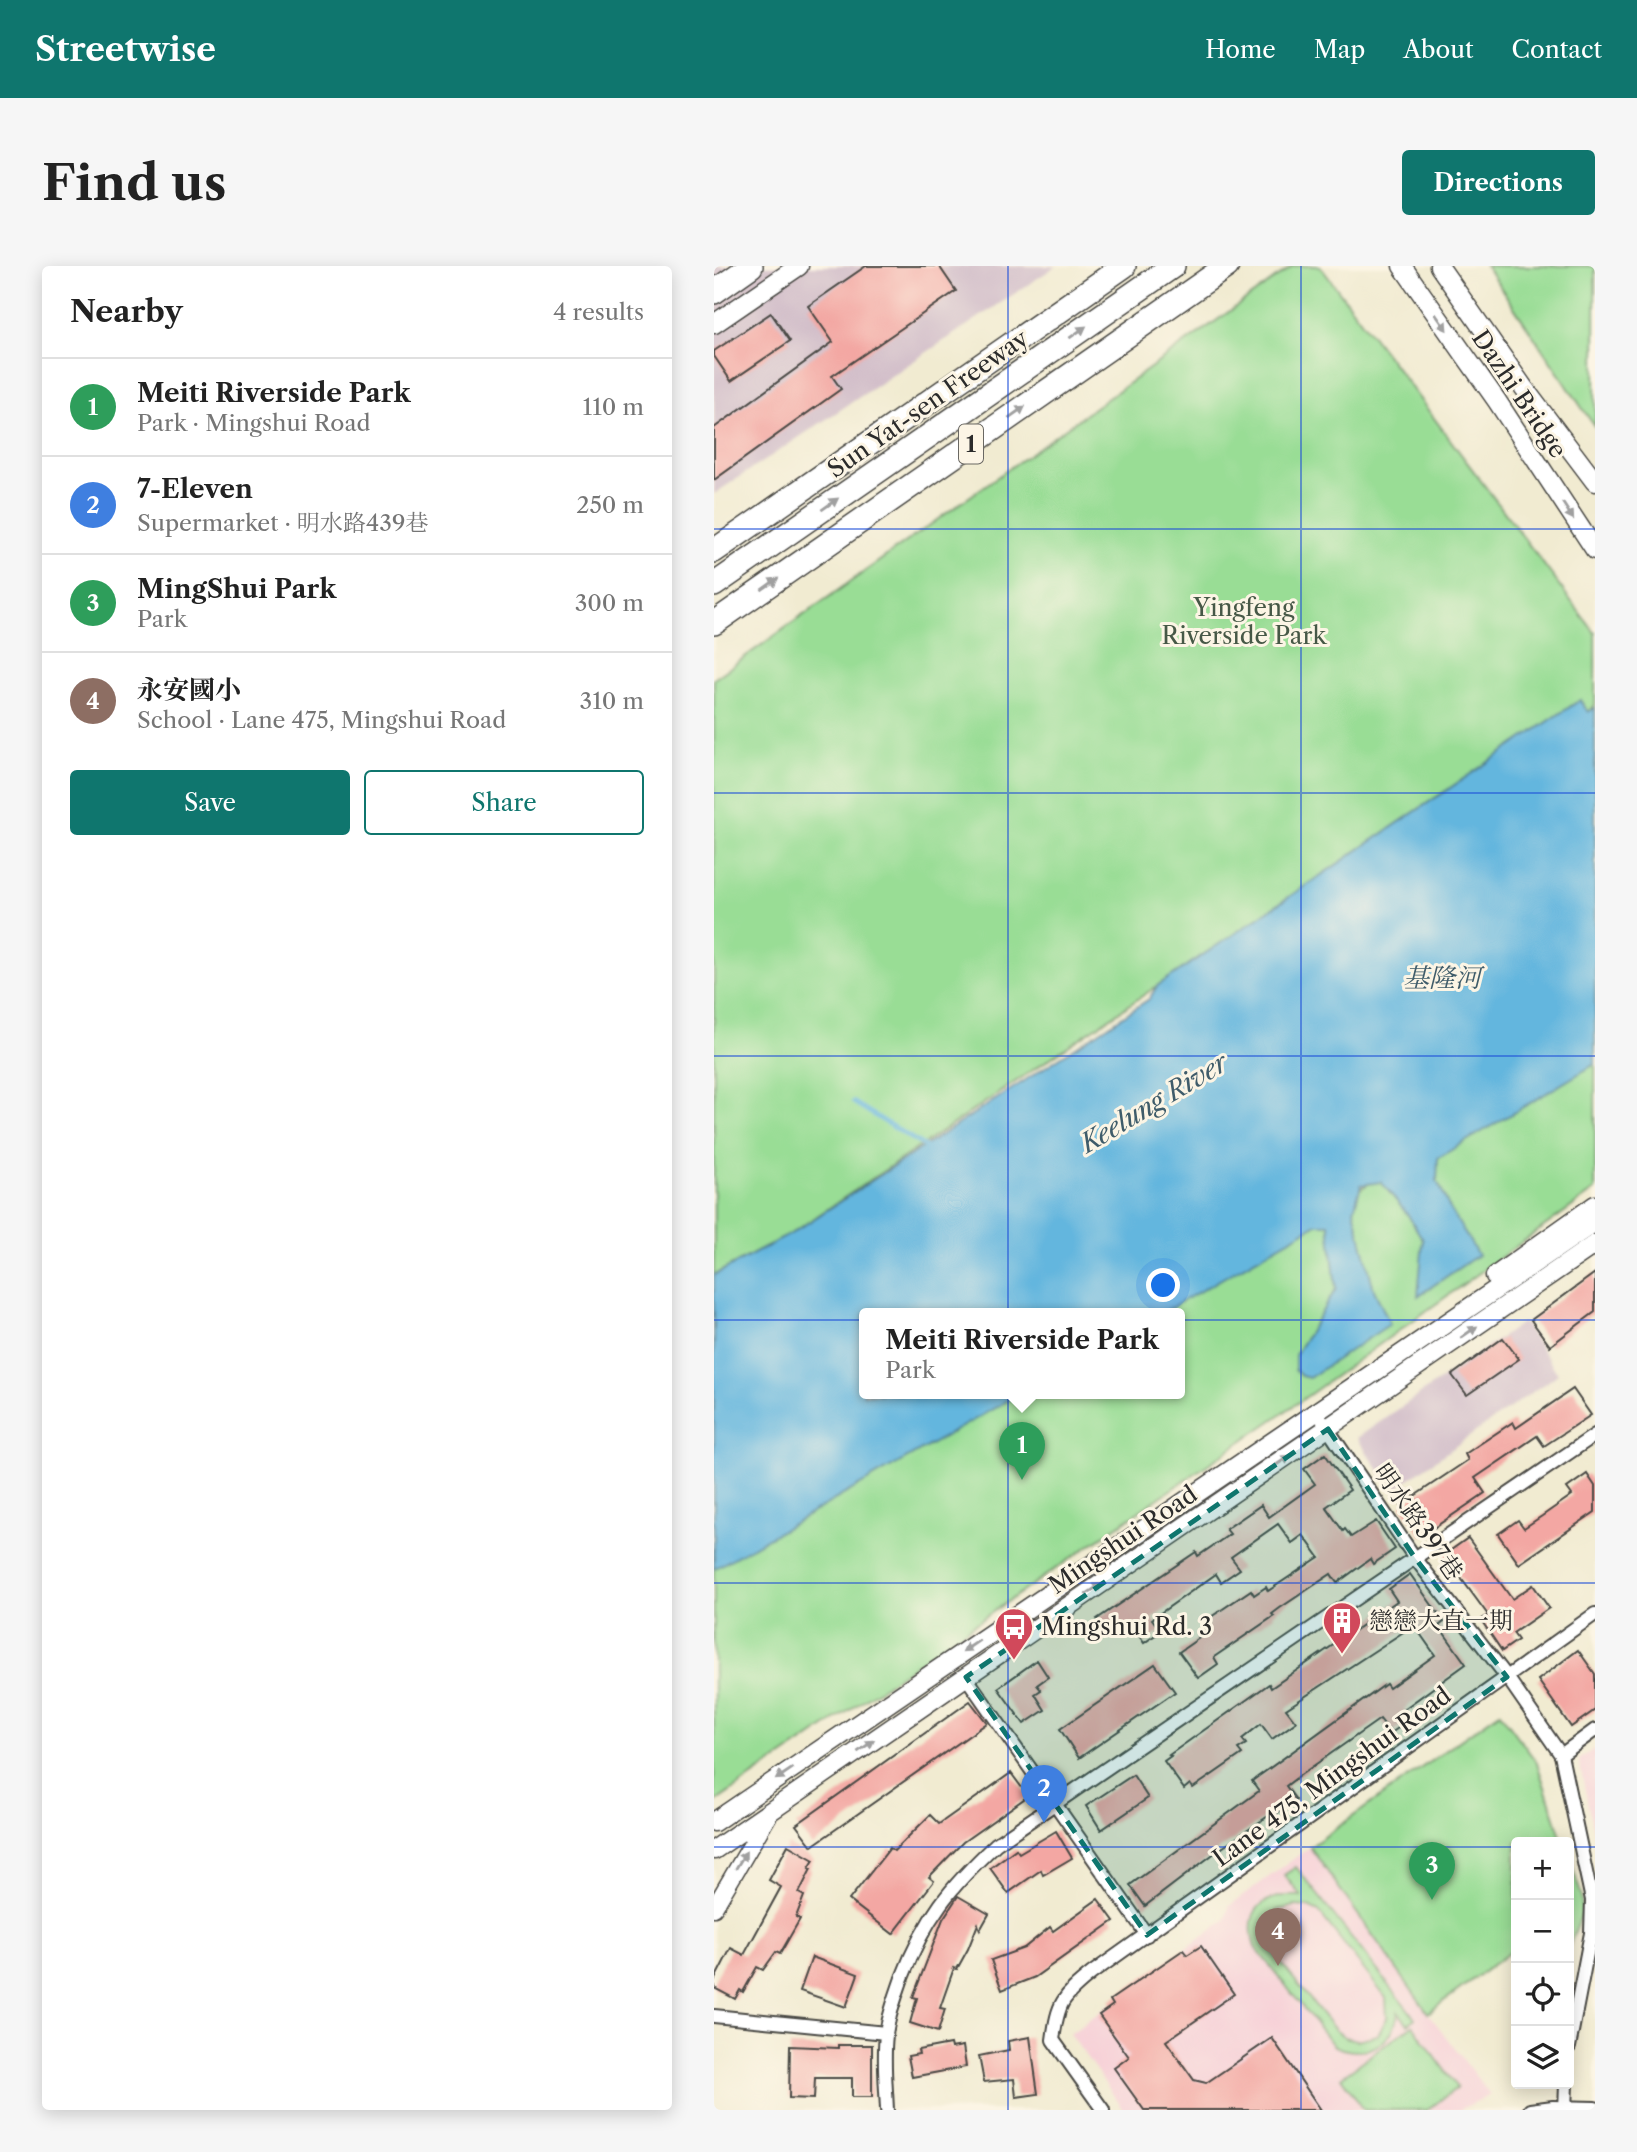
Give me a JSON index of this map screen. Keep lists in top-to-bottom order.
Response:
{
  "streets": {
    "highway": ["Sun Yat-sen Freeway", "1"],
    "main road": ["Dazhi Bridge", "Mingshui Road"],
    "street": ["明水路397巷", "Lane 475, Mingshui Road"]
  },
  "crossings": [
    ["明水路397巷", "Mingshui Road"],
    ["明水路397巷", "Lane 475, Mingshui Road"]
  ],
  "water": ["基隆河", "Keelung River"],
  "parks": ["Yingfeng Riverside Park"],
  "places": {
    "building": ["戀戀大直一期"],
    "bus stop": ["Mingshui Rd. 3"]
  },
  "page": {
    "header": "Streetwise",
    "nav": [
      "Home",
      "Map",
      "About",
      "Contact"
    ],
    "buttons": [
      "Directions",
      ["Save", "Share"]
    ],
    "title": "Find us",
    "heading": ["Nearby", "4 results"],
    "list": [
      {
        "mark": "1",
        "name": "Meiti Riverside Park",
        "note": "Park · Mingshui Road",
        "value": "110 m"
      },
      {
        "mark": "2",
        "name": "7-Eleven",
        "note": "Supermarket · 明水路439巷",
        "value": "250 m"
      },
      {
        "mark": "3",
        "name": "MingShui Park",
        "note": "Park",
        "value": "300 m"
      },
      {
        "mark": "4",
        "name": "永安國小",
        "note": "School · Lane 475, Mingshui Road",
        "value": "310 m"
      }
    ],
    "popup": ["Meiti Riverside Park", "Park"],
    "pins": [
      "1",
      "2",
      "3",
      "4"
    ],
    "map_buttons": ["+", "−"]
  }
}
